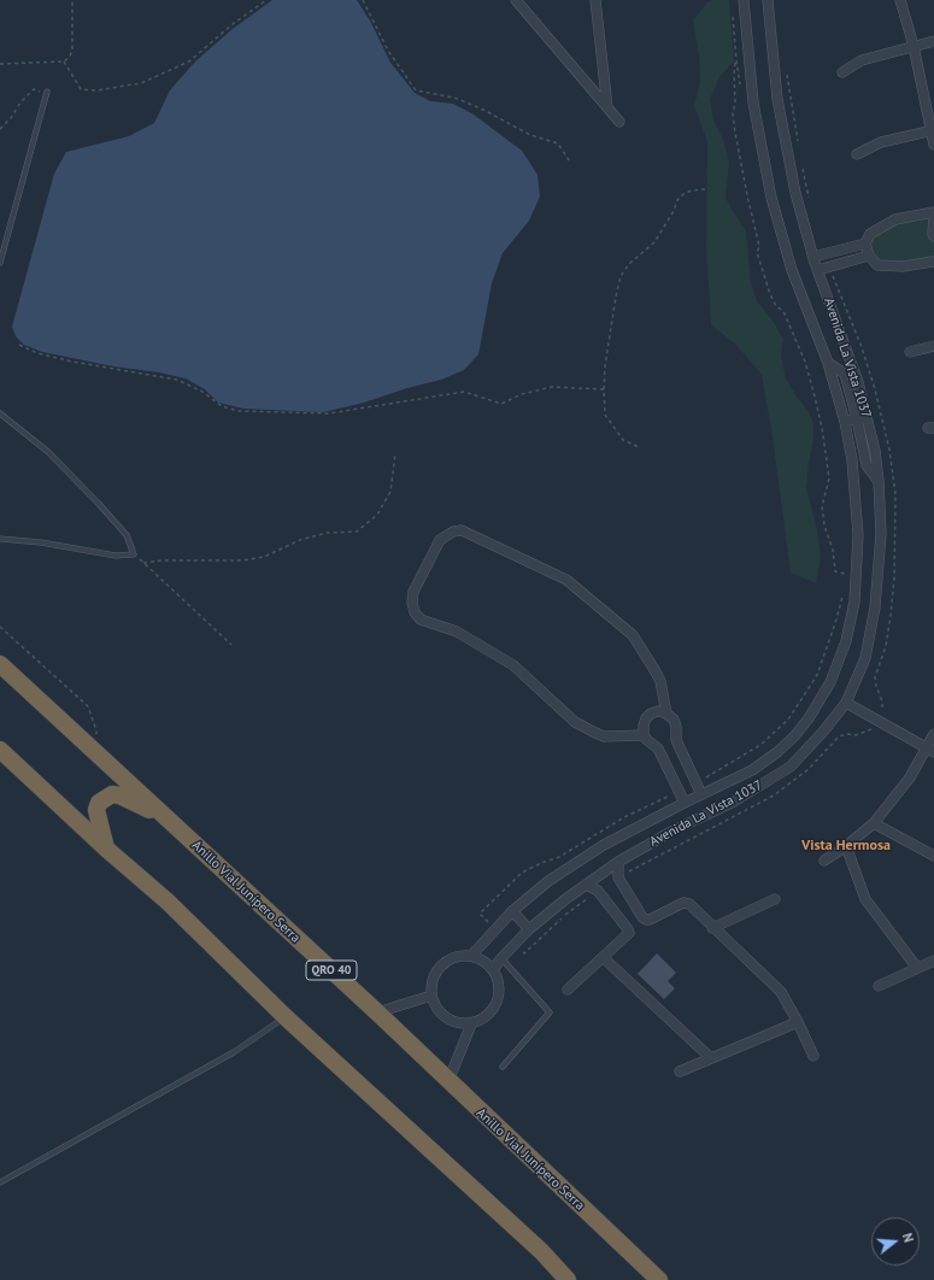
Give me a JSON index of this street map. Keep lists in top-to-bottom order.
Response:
{
  "streets": {
    "highway": ["Anillo Vial Junípero Serra", "QRO 40"],
    "street": ["Avenida La Vista 1037"]
  },
  "districts": ["Vista Hermosa"],
  "north": "right"
}
